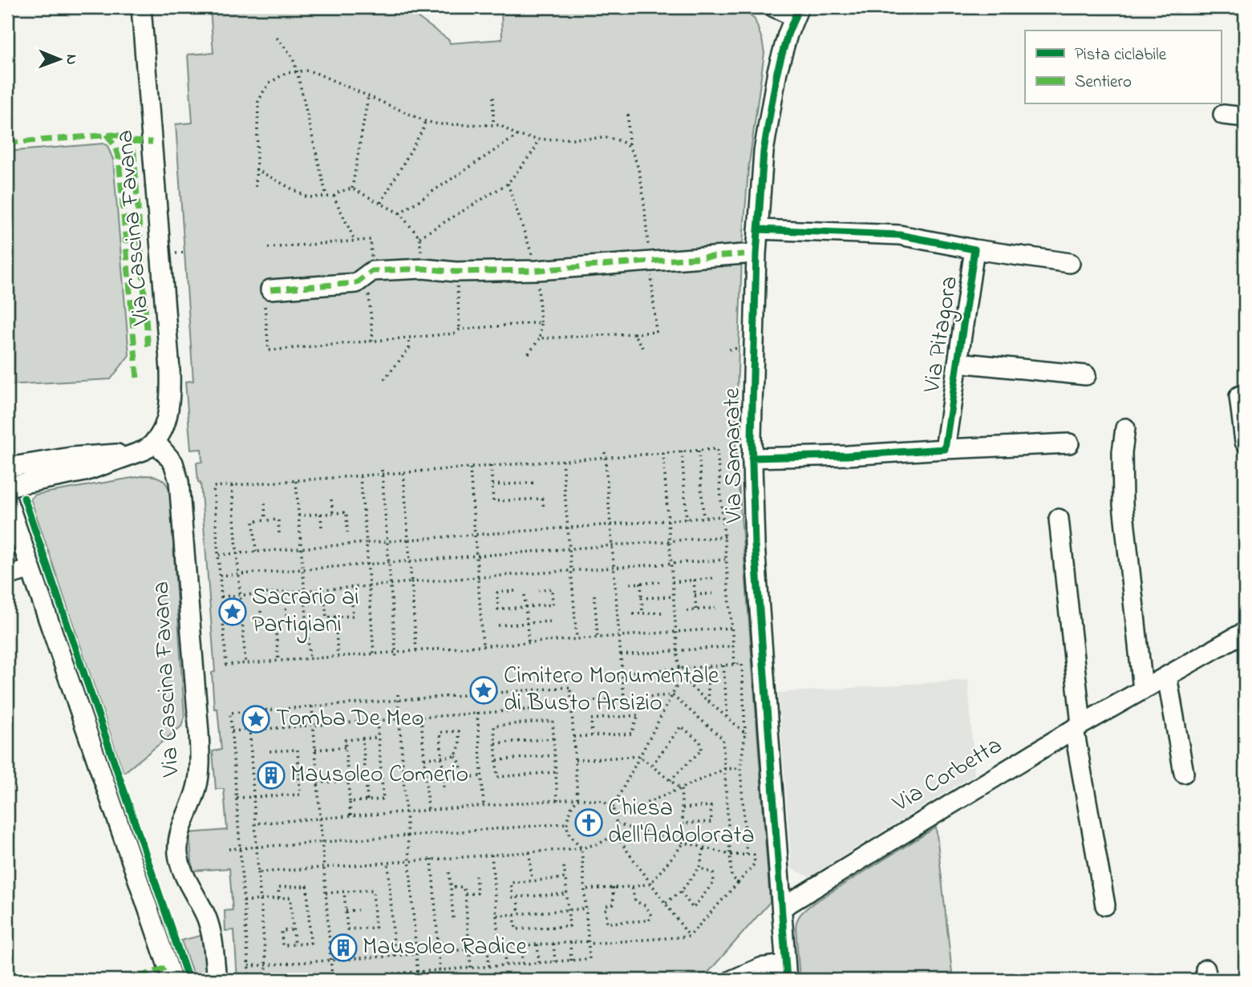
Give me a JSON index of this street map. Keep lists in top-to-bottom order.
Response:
{
  "streets": {
    "street": [
      "Via Cascina Favana",
      "Via Pitagora",
      "Via Samarate",
      "Via Corbetta"
    ]
  },
  "crossings": [
    ["Via Pitagora", "Via Samarate"],
    ["Via Samarate", "Via Corbetta"]
  ],
  "places": {
    "place": ["Sacrario ai Partigiani", "Cimitero Monumentale di Busto Arsizio", "Tomba De Meo"],
    "building": ["Mausoleo Comerio", "Mausoleo Radice"],
    "church": ["Chiesa dell'Addolorata"]
  },
  "legend": ["Pista ciclabile", "Sentiero"],
  "north": "right"
}
